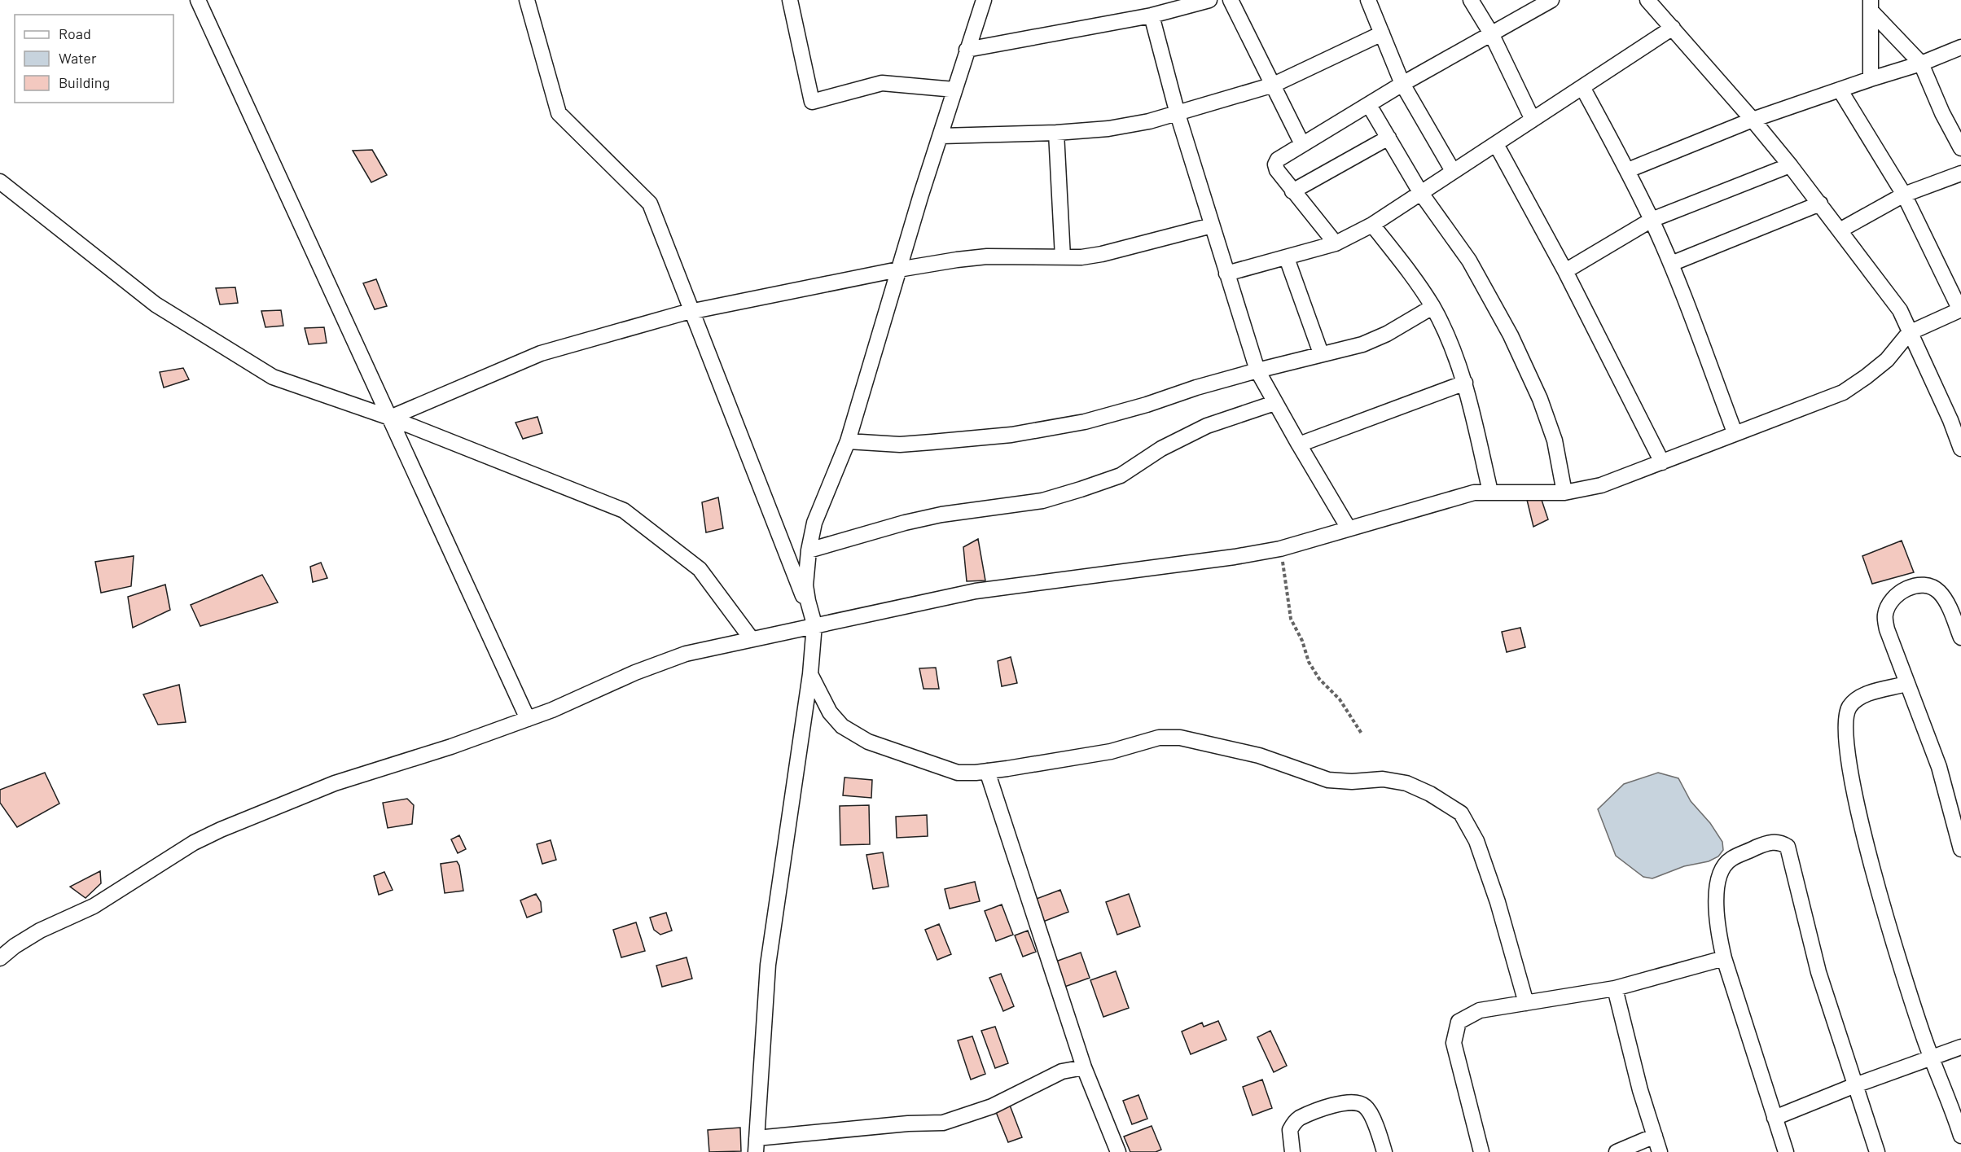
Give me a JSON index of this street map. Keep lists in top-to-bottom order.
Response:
{
  "legend": ["Road", "Water", "Building"]
}
